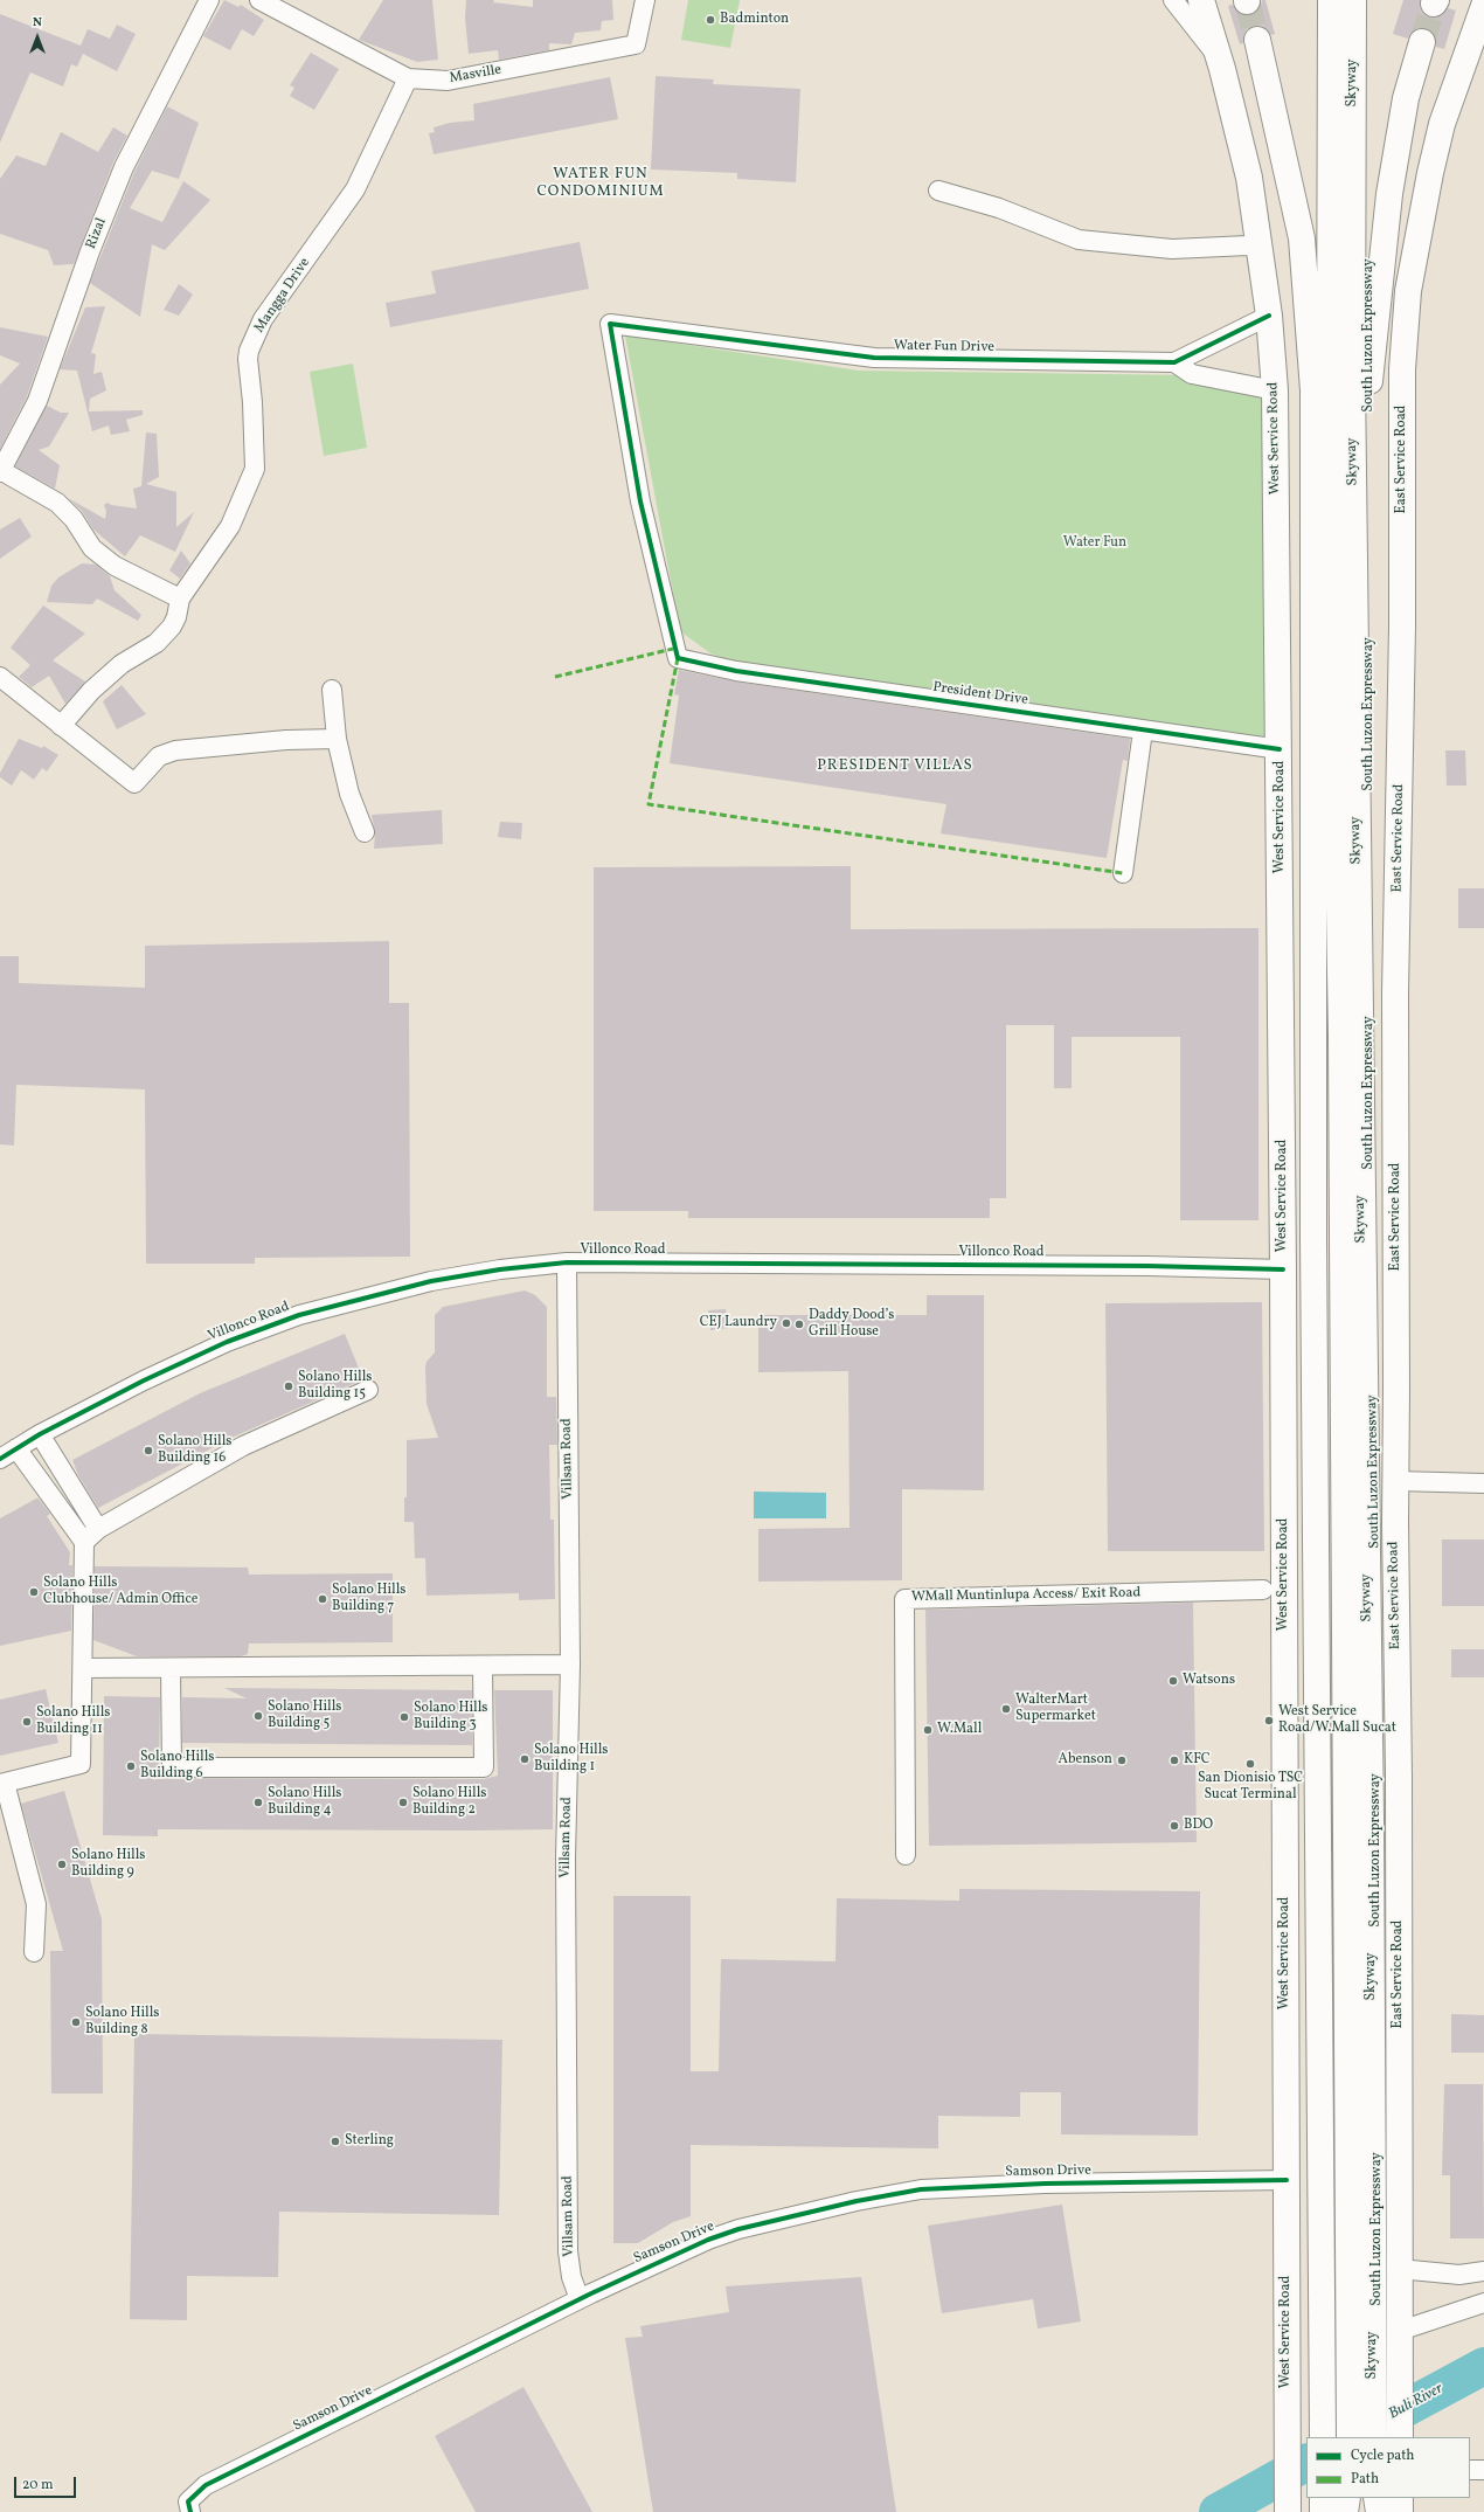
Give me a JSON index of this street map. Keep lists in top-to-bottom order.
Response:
{
  "streets": {
    "main road": [
      "Skyway",
      "South Luzon Expressway",
      "West Service Road",
      "East Service Road"
    ],
    "street": [
      "Masville",
      "Rizal",
      "Mangga Drive",
      "Water Fun Drive",
      "President Drive",
      "Villonco Road",
      "Villsam Road",
      "WMall Muntinlupa Access/ Exit Road",
      "Samson Drive"
    ]
  },
  "crossings": [
    ["Masville", "Mangga Drive"],
    ["South Luzon Expressway", "East Service Road"],
    ["Water Fun Drive", "West Service Road"],
    ["Water Fun Drive", "President Drive"],
    ["West Service Road", "President Drive"],
    ["West Service Road", "Villonco Road"],
    ["West Service Road", "Samson Drive"],
    ["Villonco Road", "Villsam Road"],
    ["Villsam Road", "Samson Drive"]
  ],
  "districts": ["WATER FUN CONDOMINIUM", "PRESIDENT VILLAS"],
  "water": ["Buli River"],
  "parks": ["Water Fun"],
  "places": [
    "Badminton",
    "CEJ Laundry",
    "Daddy Dood’s Grill House",
    "Solano Hills Building 15",
    "Solano Hills Building 16",
    "Solano Hills Clubhouse/ Admin Office",
    "Solano Hills Building 7",
    "Watsons",
    "WalterMart Supermarket",
    "Solano Hills Building 5",
    "Solano Hills Building 3",
    "West Service Road/W.Mall Sucat",
    "Solano Hills Building 11",
    "W.Mall",
    "Solano Hills Building 1",
    "Abenson",
    "KFC",
    "San Dionisio TSC Sucat Terminal",
    "Solano Hills Building 6",
    "Solano Hills Building 4",
    "Solano Hills Building 2",
    "BDO",
    "Solano Hills Building 9",
    "Solano Hills Building 8",
    "Sterling"
  ],
  "legend": ["Cycle path", "Path"],
  "scale_bar": "20 m",
  "north": "top"
}
